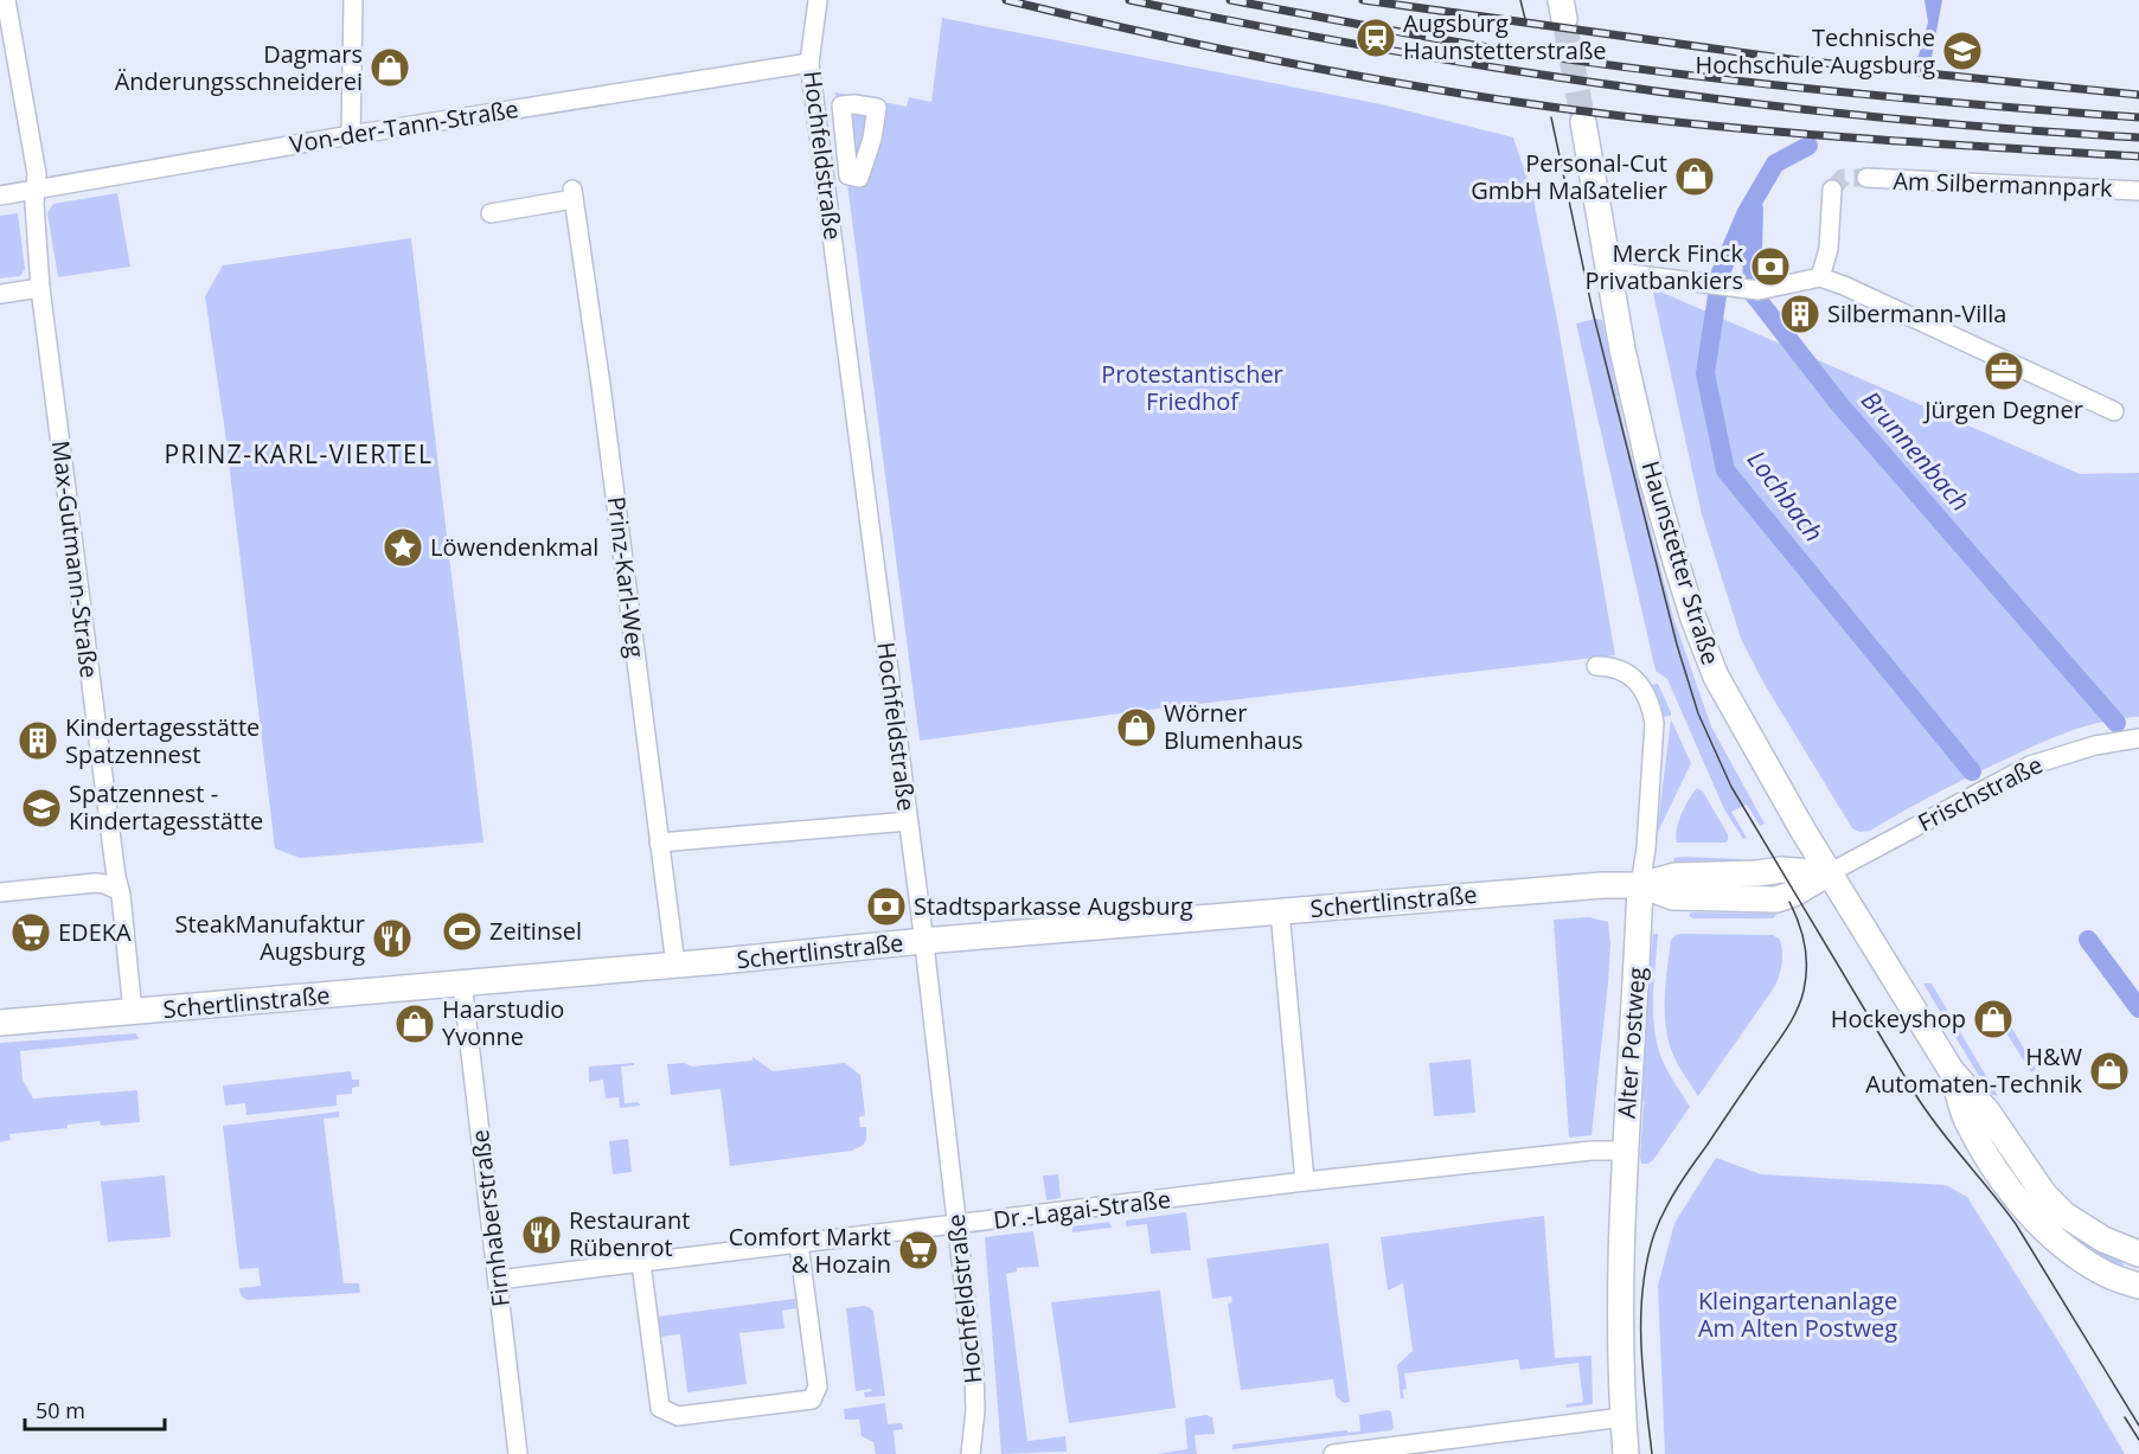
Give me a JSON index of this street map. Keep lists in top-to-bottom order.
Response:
{
  "streets": {
    "street": [
      "Von-der-Tann-Straße",
      "Hochfeldstraße",
      "Am Silbermannpark",
      "Max-Gutmann-Straße",
      "Haunstetter Straße",
      "Prinz-Karl-Weg",
      "Frischstraße",
      "Schertlinstraße",
      "Alter Postweg",
      "Dr.-Lagai-Straße",
      "Firnhaberstraße"
    ]
  },
  "crossings": [
    ["Von-der-Tann-Straße", "Hochfeldstraße"],
    ["Von-der-Tann-Straße", "Max-Gutmann-Straße"],
    ["Hochfeldstraße", "Schertlinstraße"],
    ["Hochfeldstraße", "Dr.-Lagai-Straße"],
    ["Max-Gutmann-Straße", "Schertlinstraße"],
    ["Haunstetter Straße", "Frischstraße"],
    ["Haunstetter Straße", "Schertlinstraße"],
    ["Prinz-Karl-Weg", "Schertlinstraße"],
    ["Frischstraße", "Schertlinstraße"],
    ["Schertlinstraße", "Alter Postweg"],
    ["Schertlinstraße", "Firnhaberstraße"],
    ["Alter Postweg", "Dr.-Lagai-Straße"],
    ["Dr.-Lagai-Straße", "Firnhaberstraße"]
  ],
  "districts": ["PRINZ-KARL-VIERTEL"],
  "water": ["Brunnenbach", "Lochbach"],
  "parks": ["Protestantischer Friedhof", "Kleingartenanlage Am Alten Postweg"],
  "places": {
    "station": ["Augsburg Haunstetterstraße"],
    "school or university": ["Technische Hochschule Augsburg", "Spatzennest - Kindertagesstätte"],
    "shop": [
      "Dagmars Änderungsschneiderei",
      "Personal-Cut GmbH Maßatelier",
      "Wörner Blumenhaus",
      "Hockeyshop",
      "Haarstudio Yvonne",
      "H&W Automaten-Technik"
    ],
    "bank": ["Merck Finck Privatbankiers", "Stadtsparkasse Augsburg"],
    "building": ["Silbermann-Villa", "Kindertagesstätte Spatzennest"],
    "office": ["Jürgen Degner"],
    "place": ["Löwendenkmal"],
    "sports": ["Zeitinsel"],
    "supermarket": ["EDEKA", "Comfort Markt & Hozain"],
    "restaurant": ["SteakManufaktur Augsburg", "Restaurant Rübenrot"]
  },
  "scale_bar": "50 m"
}
